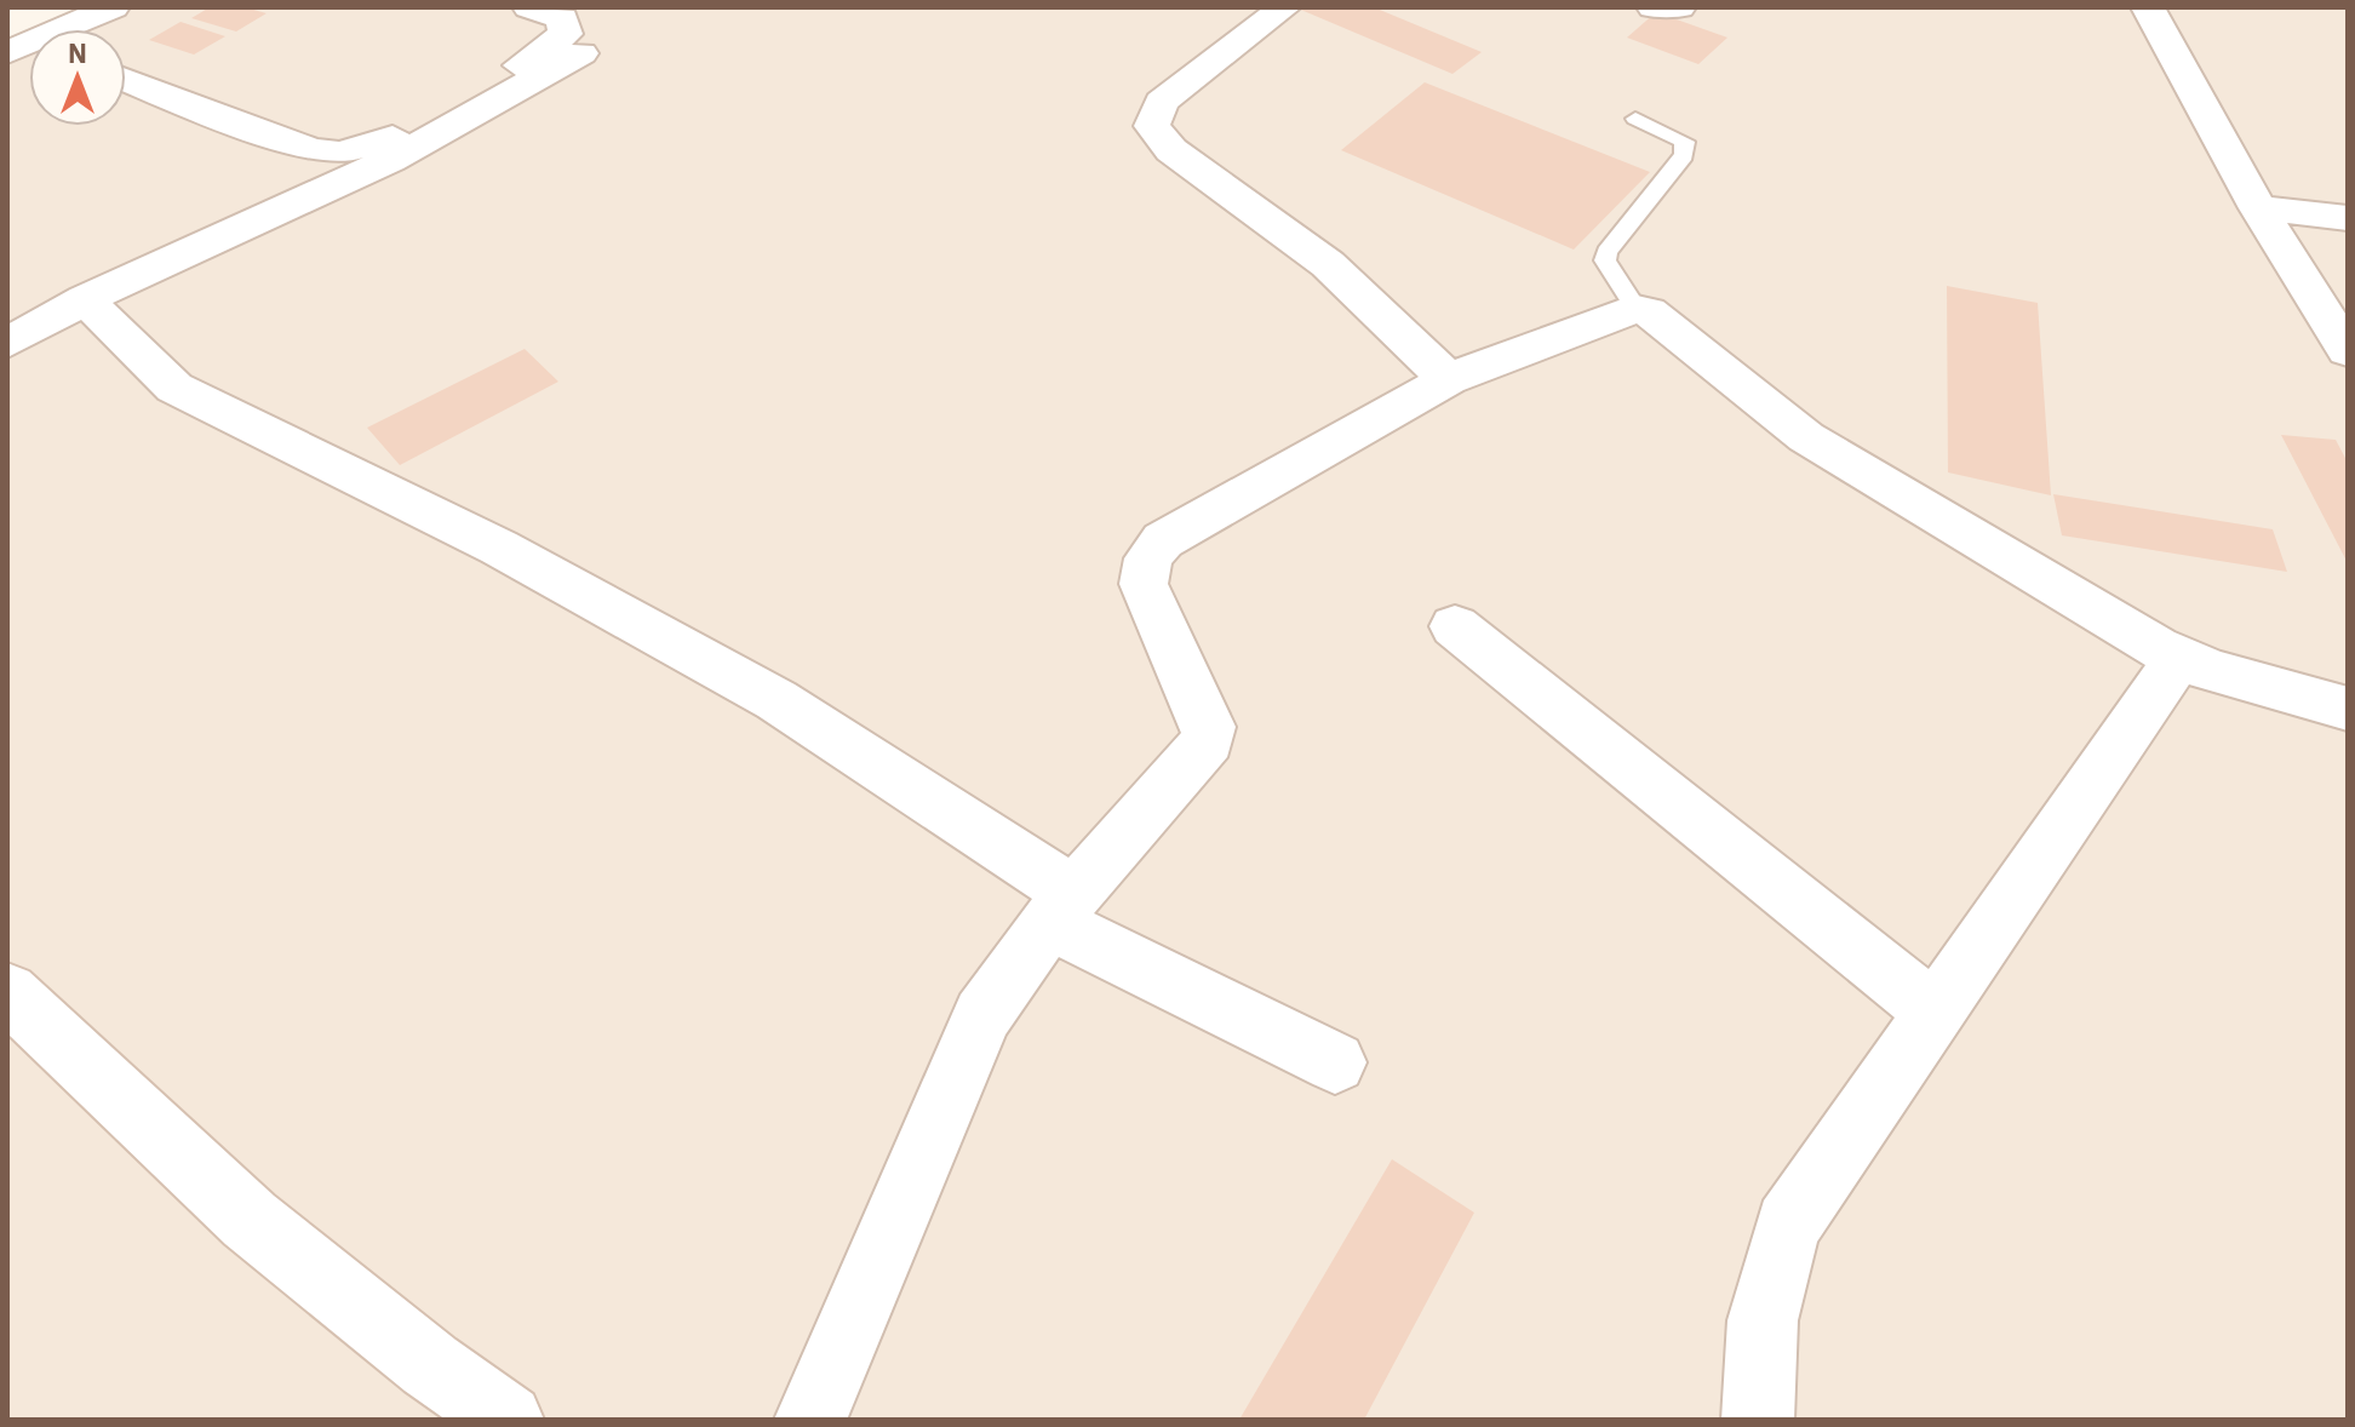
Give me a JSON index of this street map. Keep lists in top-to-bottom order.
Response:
{
  "north": "top"
}
